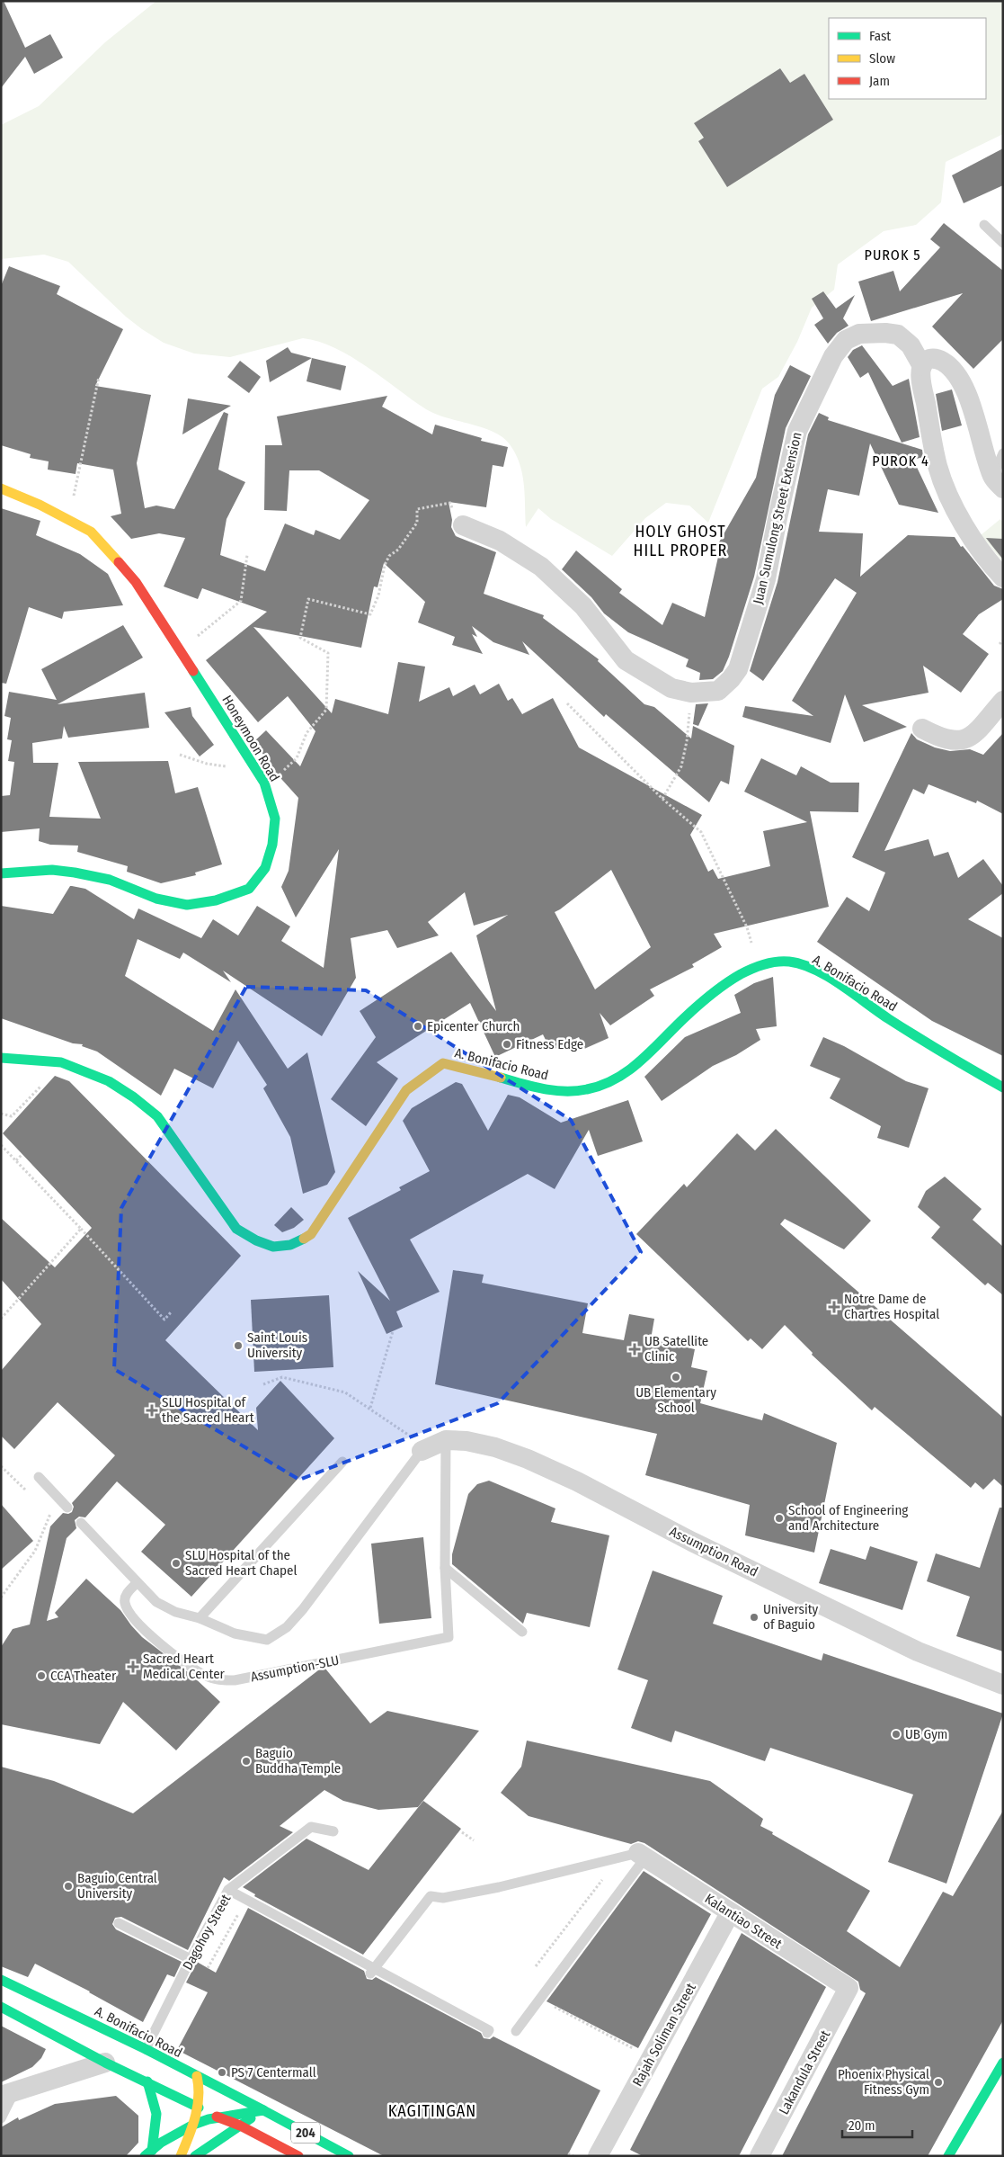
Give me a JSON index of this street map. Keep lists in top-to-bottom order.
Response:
{
  "streets": {
    "main road": ["Honeymoon Road", "A. Bonifacio Road", "204"],
    "street": [
      "Juan Sumulong Street Extension",
      "Assumption Road",
      "Kalantiao Street",
      "Rajah Soliman Street",
      "Lakandula Street"
    ],
    "lane": ["Assumption-SLU", "Dagohoy Street"]
  },
  "crossings": [
    ["A. Bonifacio Road", "Dagohoy Street"],
    ["A. Bonifacio Road", "204"],
    ["Assumption Road", "Assumption-SLU"],
    ["Kalantiao Street", "Rajah Soliman Street"],
    ["Kalantiao Street", "Lakandula Street"]
  ],
  "districts": [
    "PUROK 5",
    "PUROK 4",
    "HOLY GHOST HILL PROPER",
    "KAGITINGAN"
  ],
  "places": {
    "other": [
      "Epicenter Church",
      "Fitness Edge",
      "Saint Louis University",
      "UB Elementary School",
      "School of Engineering and Architecture",
      "SLU Hospital of the Sacred Heart Chapel",
      "University of Baguio",
      "CCA Theater",
      "UB Gym",
      "Baguio Buddha Temple",
      "Baguio Central University",
      "PS 7 Centermall",
      "Phoenix Physical Fitness Gym"
    ],
    "health": [
      "Notre Dame de Chartres Hospital",
      "UB Satellite Clinic",
      "SLU Hospital of the Sacred Heart",
      "Sacred Heart Medical Center"
    ]
  },
  "legend": ["Fast", "Slow", "Jam"],
  "scale_bar": "20 m"
}
